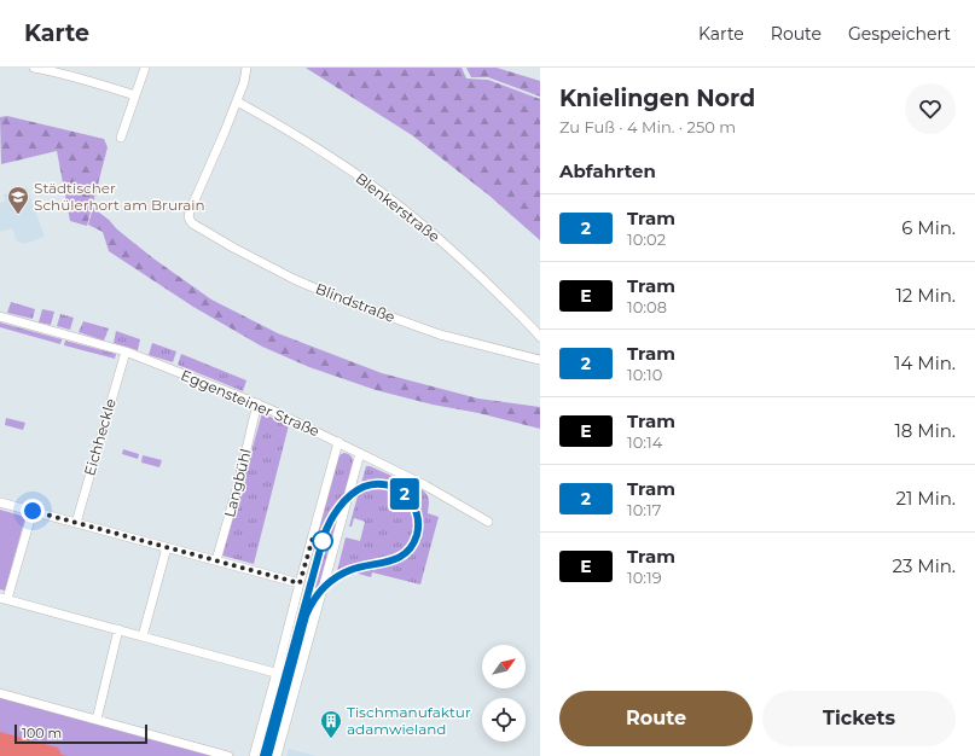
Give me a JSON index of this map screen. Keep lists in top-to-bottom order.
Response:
{
  "streets": {
    "street": [
      "Blenkerstraße",
      "Blindstraße",
      "Eggensteiner Straße",
      "Eichheckle",
      "Langbühl"
    ]
  },
  "crossings": [
    ["Blenkerstraße", "Blindstraße"],
    ["Eggensteiner Straße", "Eichheckle"],
    ["Eggensteiner Straße", "Langbühl"]
  ],
  "places": {
    "school or university": ["Städtischer Schülerhort am Brurain"],
    "building": ["Tischmanufaktur adamwieland"]
  },
  "lines": ["tram line 2"],
  "scale_bar": "100 m",
  "north": "top right",
  "page": {
    "header": "Karte",
    "nav": ["Karte", "Route", "Gespeichert"],
    "on_map": "2",
    "heading": [
      ["Knielingen Nord", "Zu Fuß · 4 Min. · 250 m"],
      "Abfahrten"
    ],
    "list": [
      {
        "mark": "2",
        "name": "Tram",
        "note": "10:02",
        "value": "6 Min."
      },
      {
        "mark": "E",
        "name": "Tram",
        "note": "10:08",
        "value": "12 Min."
      },
      {
        "mark": "2",
        "name": "Tram",
        "note": "10:10",
        "value": "14 Min."
      },
      {
        "mark": "E",
        "name": "Tram",
        "note": "10:14",
        "value": "18 Min."
      },
      {
        "mark": "2",
        "name": "Tram",
        "note": "10:17",
        "value": "21 Min."
      },
      {
        "mark": "E",
        "name": "Tram",
        "note": "10:19",
        "value": "23 Min."
      }
    ],
    "buttons": ["Route", "Tickets"],
    "scale": "100 m"
  }
}
